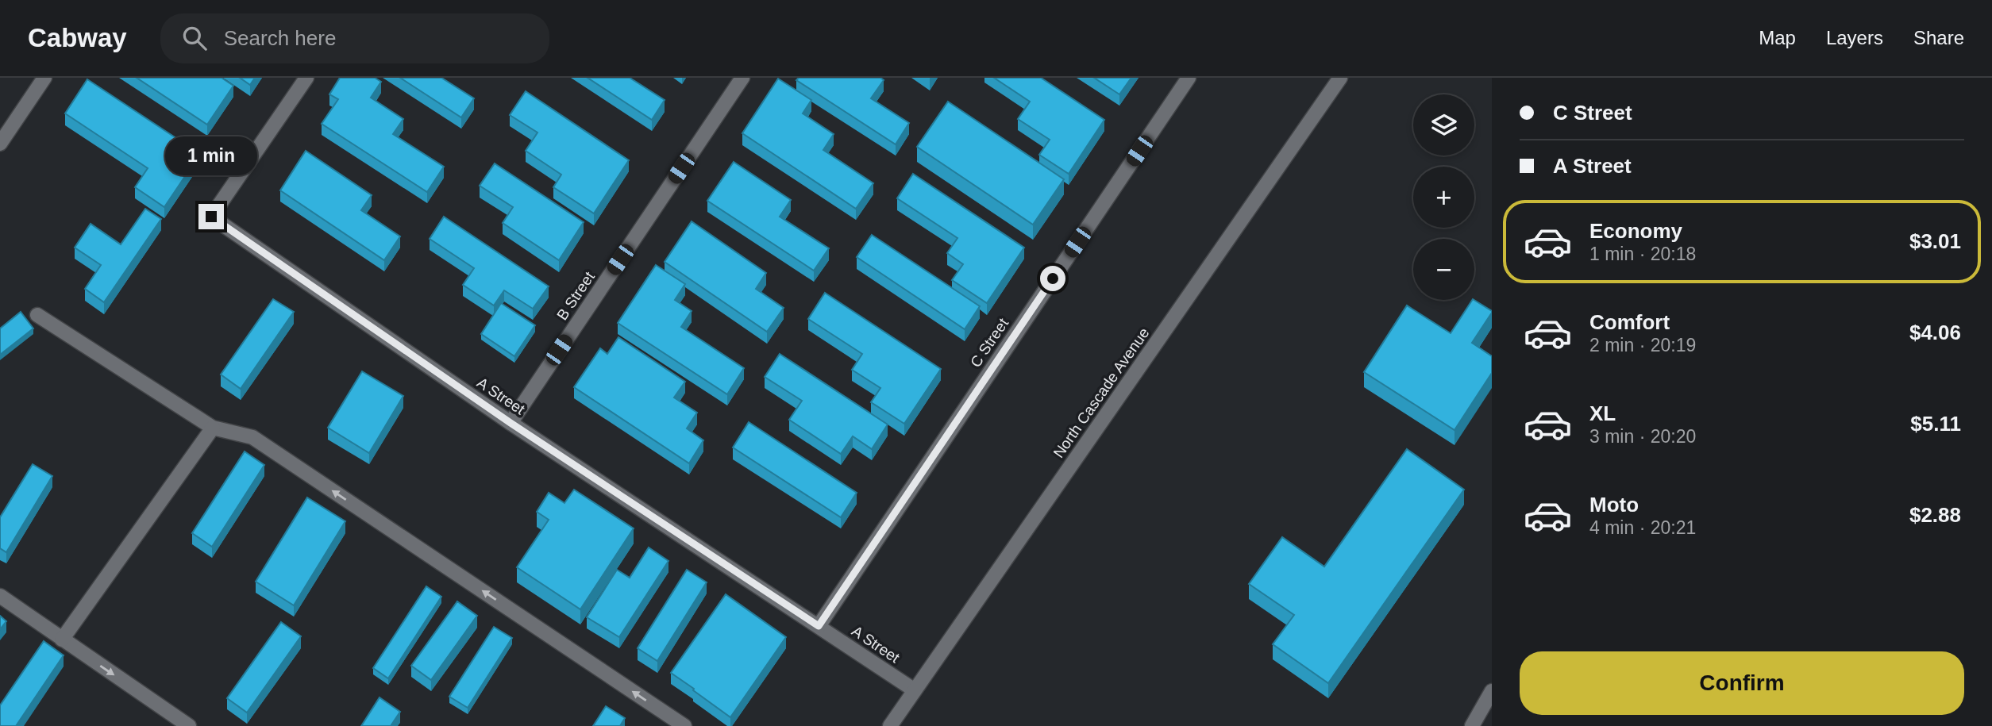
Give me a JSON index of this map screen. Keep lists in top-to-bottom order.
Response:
{
  "streets": {
    "street": [
      "B Street",
      "C Street",
      "North Cascade Avenue",
      "A Street"
    ]
  },
  "crossings": [
    ["B Street", "A Street"],
    ["C Street", "A Street"],
    ["North Cascade Avenue", "A Street"]
  ],
  "page": {
    "header": "Cabway",
    "search": "Search here",
    "nav": ["Map", "Layers", "Share"],
    "banner": ["C Street", "A Street"],
    "map_buttons": ["+", "−"],
    "bubble": "1 min",
    "list": [
      {
        "name": "Economy",
        "note": "1 min · 20:18",
        "value": "$3.01"
      },
      {
        "name": "Comfort",
        "note": "2 min · 20:19",
        "value": "$4.06"
      },
      {
        "name": "XL",
        "note": "3 min · 20:20",
        "value": "$5.11"
      },
      {
        "name": "Moto",
        "note": "4 min · 20:21",
        "value": "$2.88"
      }
    ],
    "buttons": "Confirm"
  }
}
